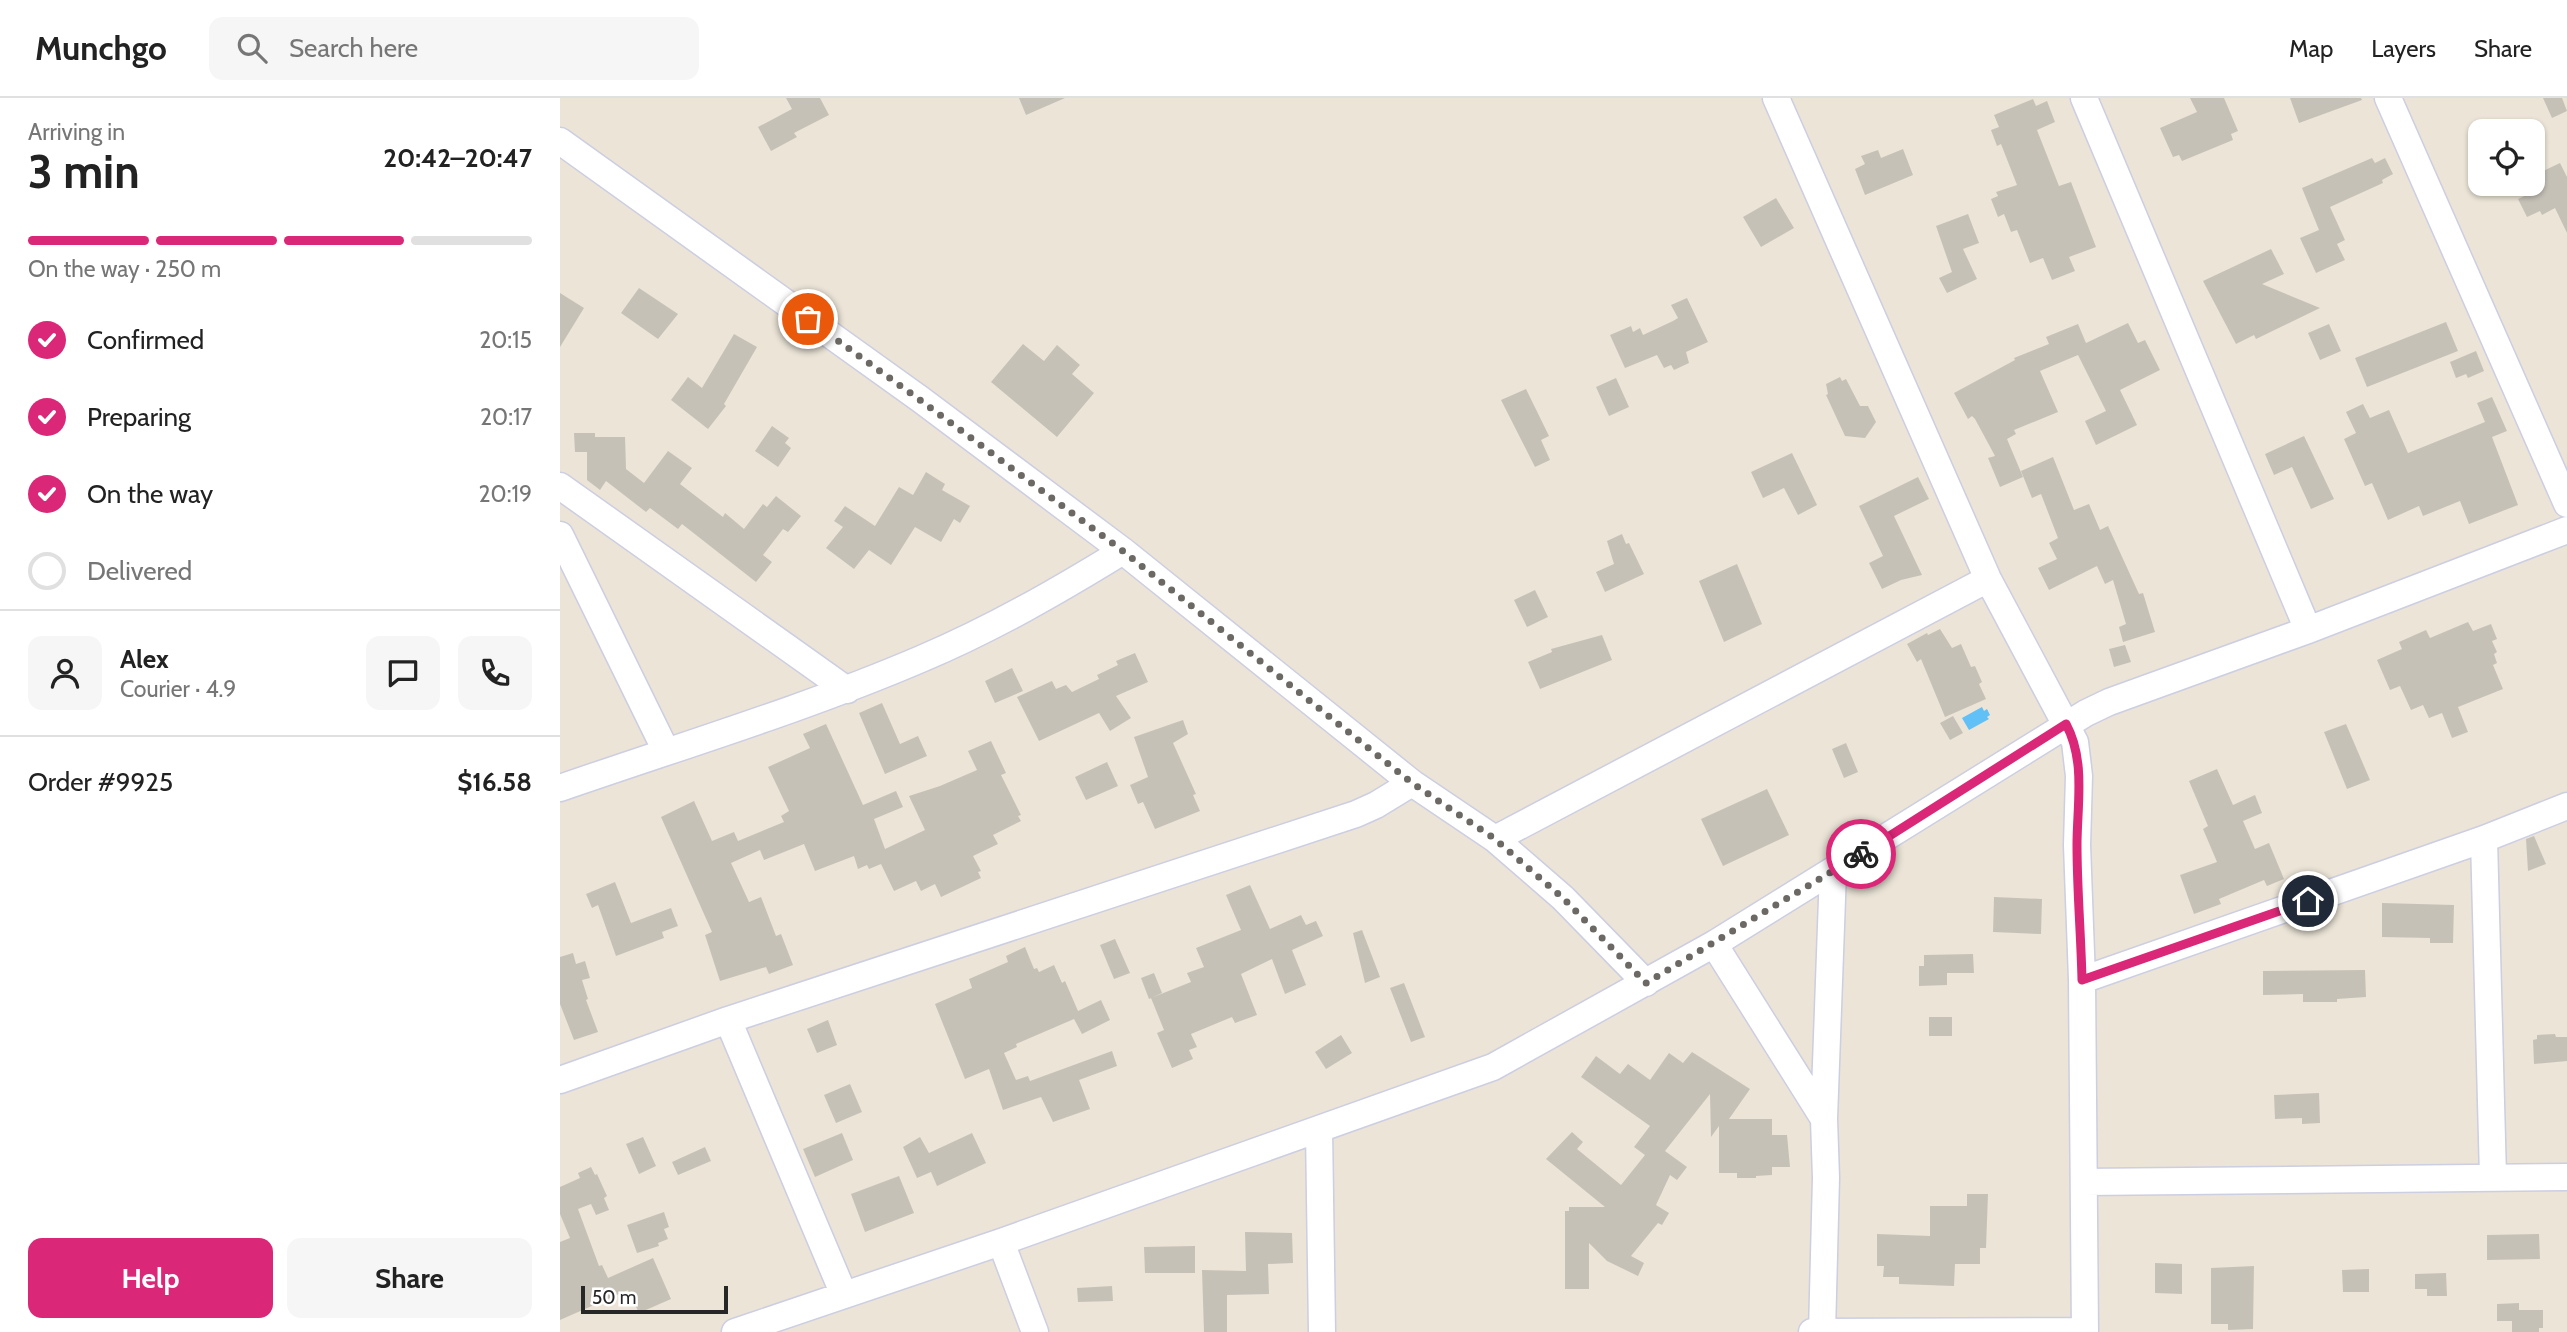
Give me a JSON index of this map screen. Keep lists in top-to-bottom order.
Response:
{
  "scale_bar": "50 m",
  "page": {
    "header": "Munchgo",
    "search": "Search here",
    "nav": ["Map", "Layers", "Share"],
    "heading": ["3 min", "Arriving in", "20:42–20:47"],
    "panel": [
      "Alex",
      "Courier · 4.9",
      "Order #9925",
      "$16.58"
    ],
    "bar": "On the way · 250 m",
    "list": [
      ["Confirmed", "20:15"],
      ["Preparing", "20:17"],
      ["On the way", "20:19"],
      "Delivered"
    ],
    "buttons": ["Help", "Share"],
    "scale": "50 m"
  }
}
